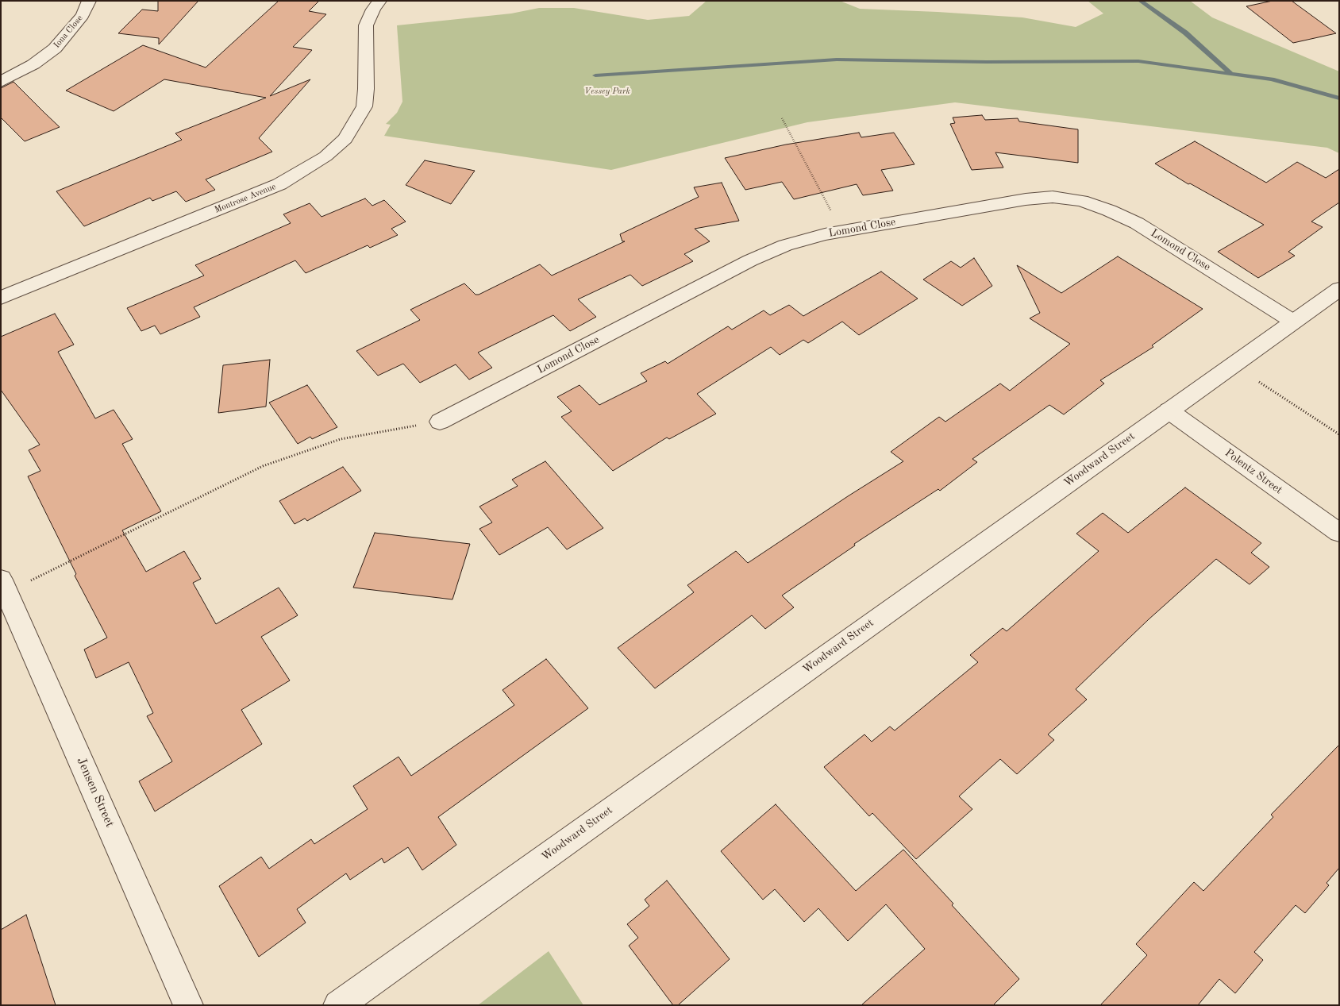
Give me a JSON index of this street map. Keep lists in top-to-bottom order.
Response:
{
  "streets": {
    "street": [
      "Iona Close",
      "Montrose Avenue",
      "Lomond Close",
      "Woodward Street",
      "Polentz Street",
      "Jensen Street"
    ]
  },
  "crossings": [
    ["Lomond Close", "Woodward Street"],
    ["Woodward Street", "Polentz Street"]
  ],
  "parks": ["Vessey Park"]
}
